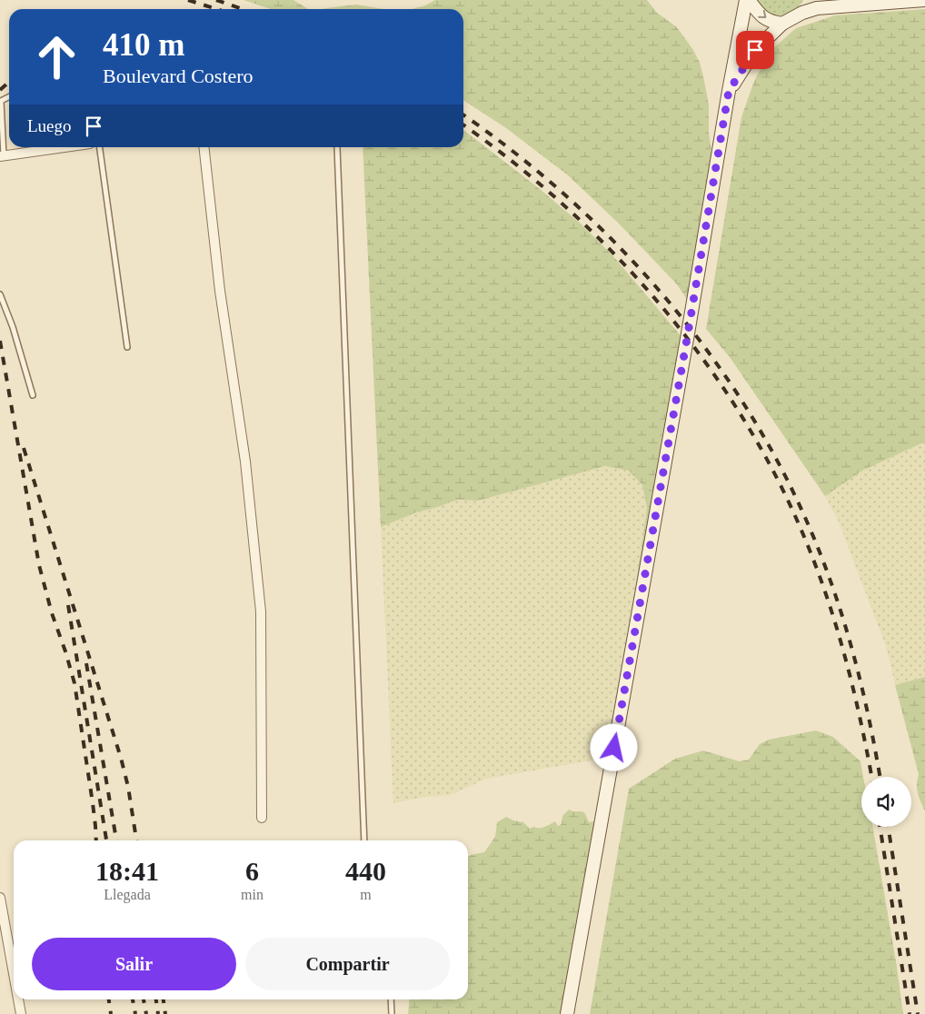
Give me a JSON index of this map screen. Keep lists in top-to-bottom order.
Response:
{
  "page": {
    "turn": ["410 m", "Boulevard Costero"],
    "then": "Luego",
    "eta": [
      "18:41",
      "Llegada",
      "6",
      "min",
      "440",
      "m"
    ],
    "buttons": ["Salir", "Compartir"]
  }
}
